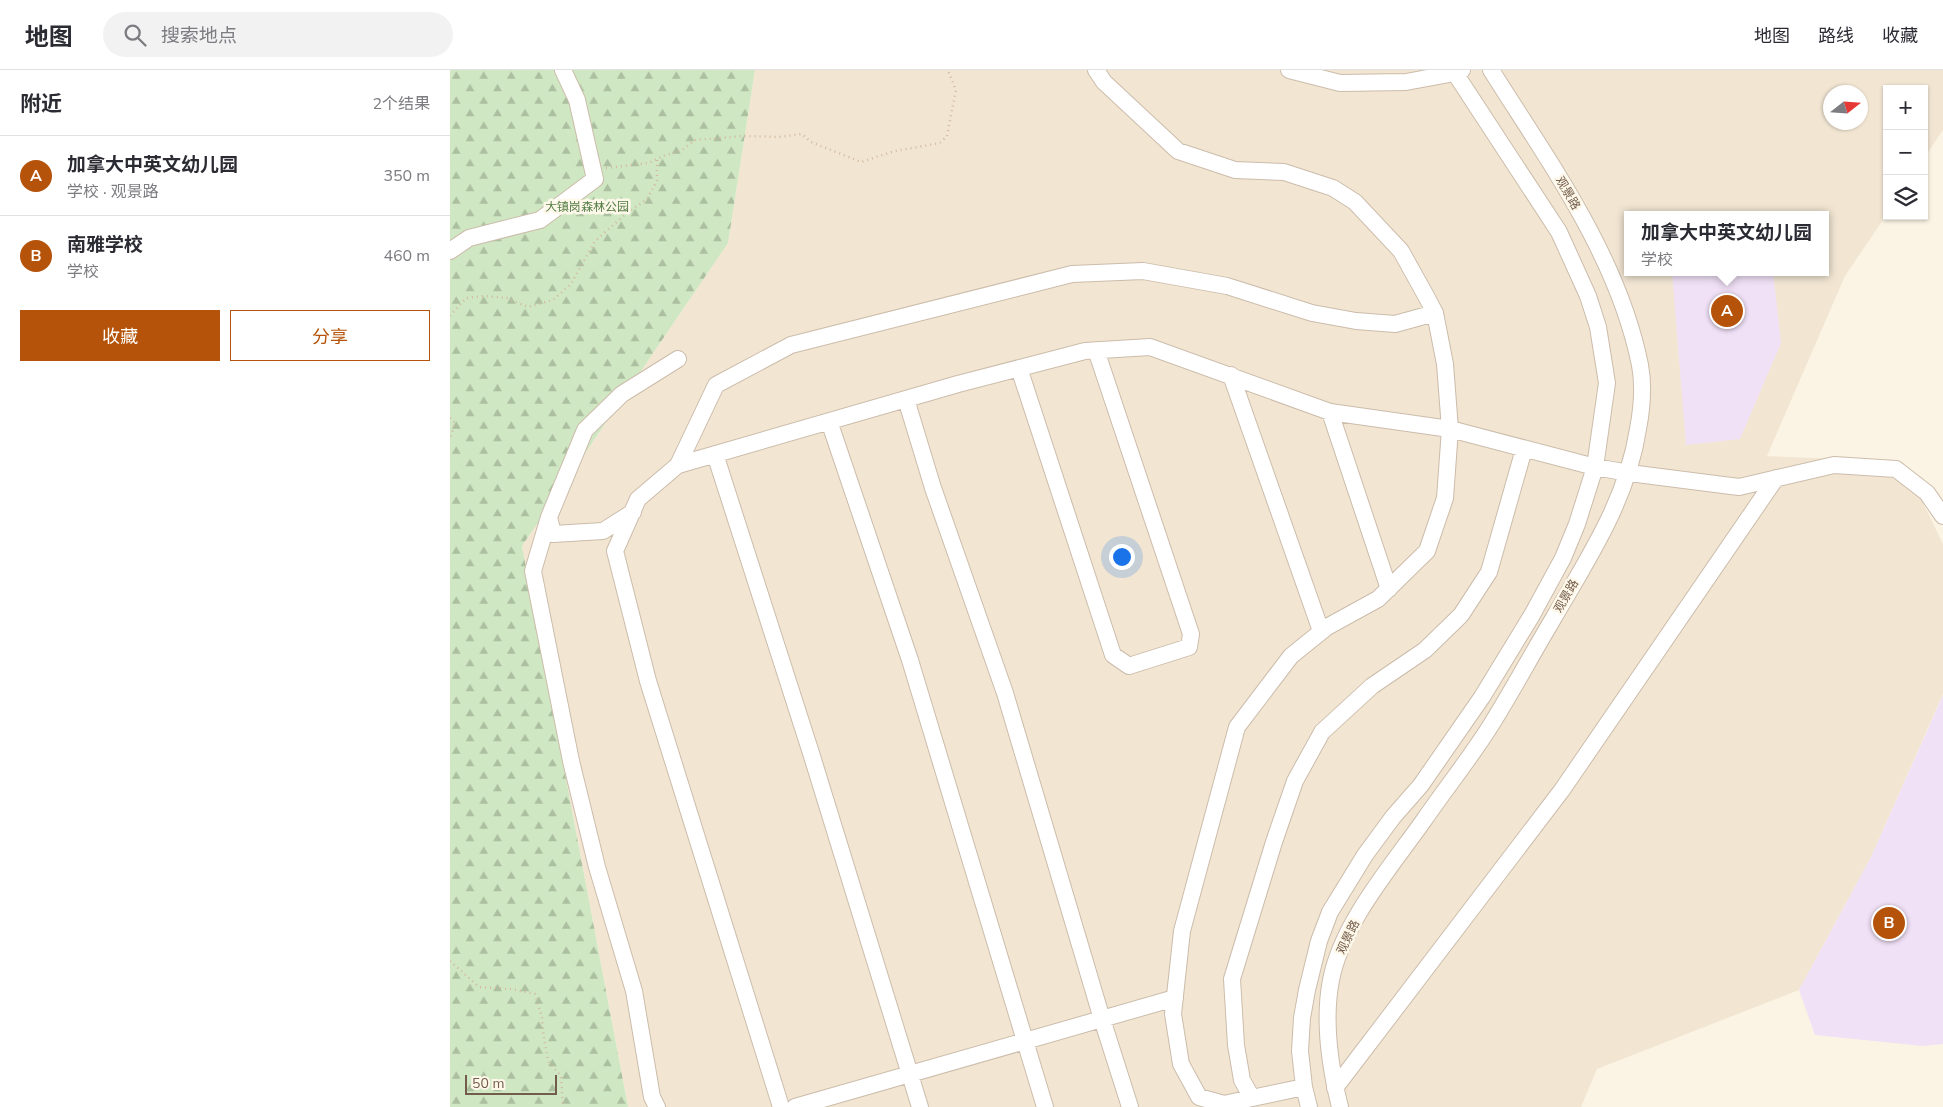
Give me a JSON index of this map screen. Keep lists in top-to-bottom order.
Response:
{
  "streets": {
    "street": ["观景路"]
  },
  "parks": ["大镇岗森林公园"],
  "scale_bar": "50 m",
  "north": "right",
  "page": {
    "header": "地图",
    "search": "搜索地点",
    "nav": ["地图", "路线", "收藏"],
    "heading": ["附近", "2个结果"],
    "map_buttons": ["+", "−"],
    "list": [
      {
        "mark": "A",
        "name": "加拿大中英文幼儿园",
        "note": "学校 · 观景路",
        "value": "350 m"
      },
      {
        "mark": "B",
        "name": "南雅学校",
        "note": "学校",
        "value": "460 m"
      }
    ],
    "popup": ["加拿大中英文幼儿园", "学校"],
    "pins": ["A", "B"],
    "buttons": ["收藏", "分享"],
    "scale": "50 m"
  }
}
